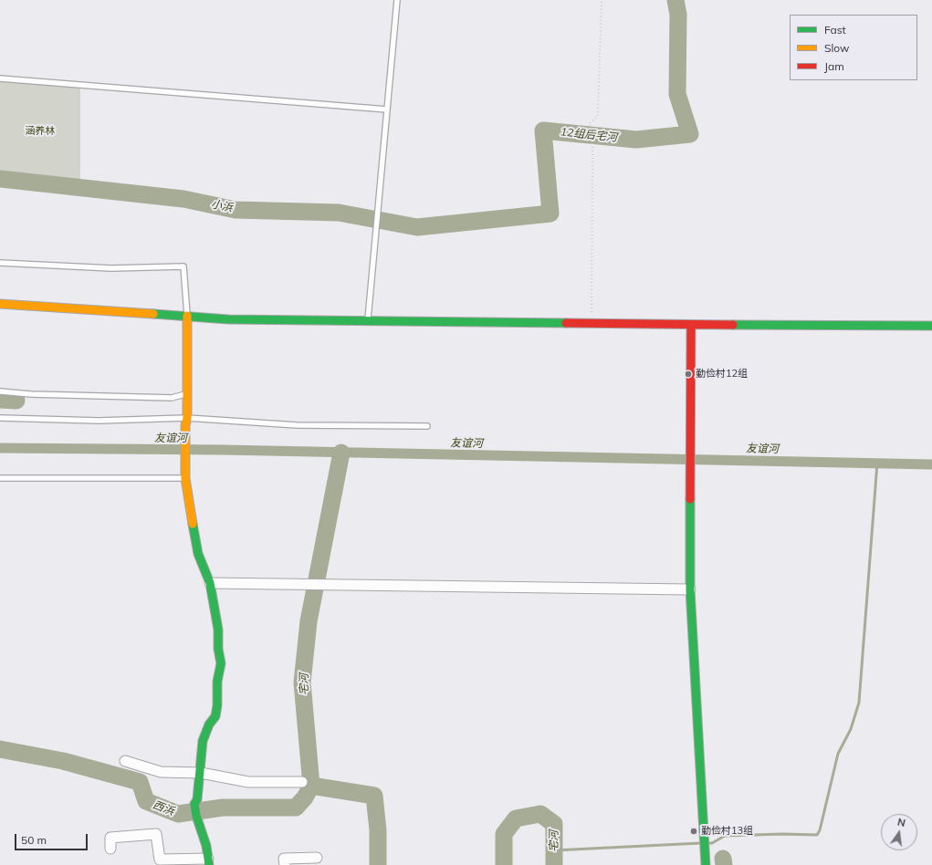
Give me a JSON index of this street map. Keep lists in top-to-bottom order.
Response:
{
  "water": [
    "12组后宅河",
    "小浜",
    "友谊河",
    "宅河",
    "西浜"
  ],
  "parks": ["涵养林"],
  "places": ["勤俭村12组", "勤俭村13组"],
  "legend": ["Fast", "Slow", "Jam"],
  "scale_bar": "50 m",
  "north": "top"
}
